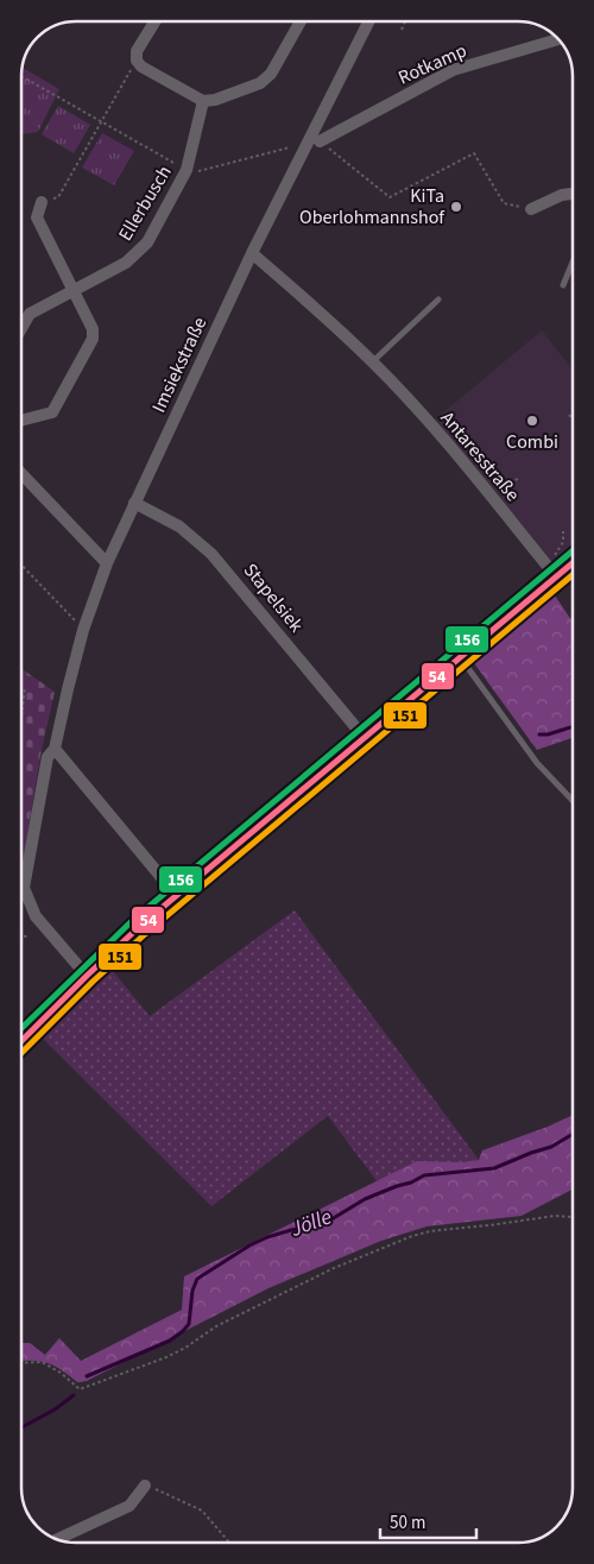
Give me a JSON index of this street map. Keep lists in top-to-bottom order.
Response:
{
  "streets": {
    "street": [
      "Rotkamp",
      "Ellerbusch",
      "Imsiekstraße",
      "Antaresstraße",
      "Stapelsiek"
    ]
  },
  "crossings": [
    ["Imsiekstraße", "Antaresstraße"],
    ["Imsiekstraße", "Stapelsiek"]
  ],
  "water": ["Jölle"],
  "places": ["KiTa Oberlohmannshof", "Combi"],
  "lines": ["transit line 156", "transit line 54", "transit line 151"],
  "scale_bar": "50 m"
}
